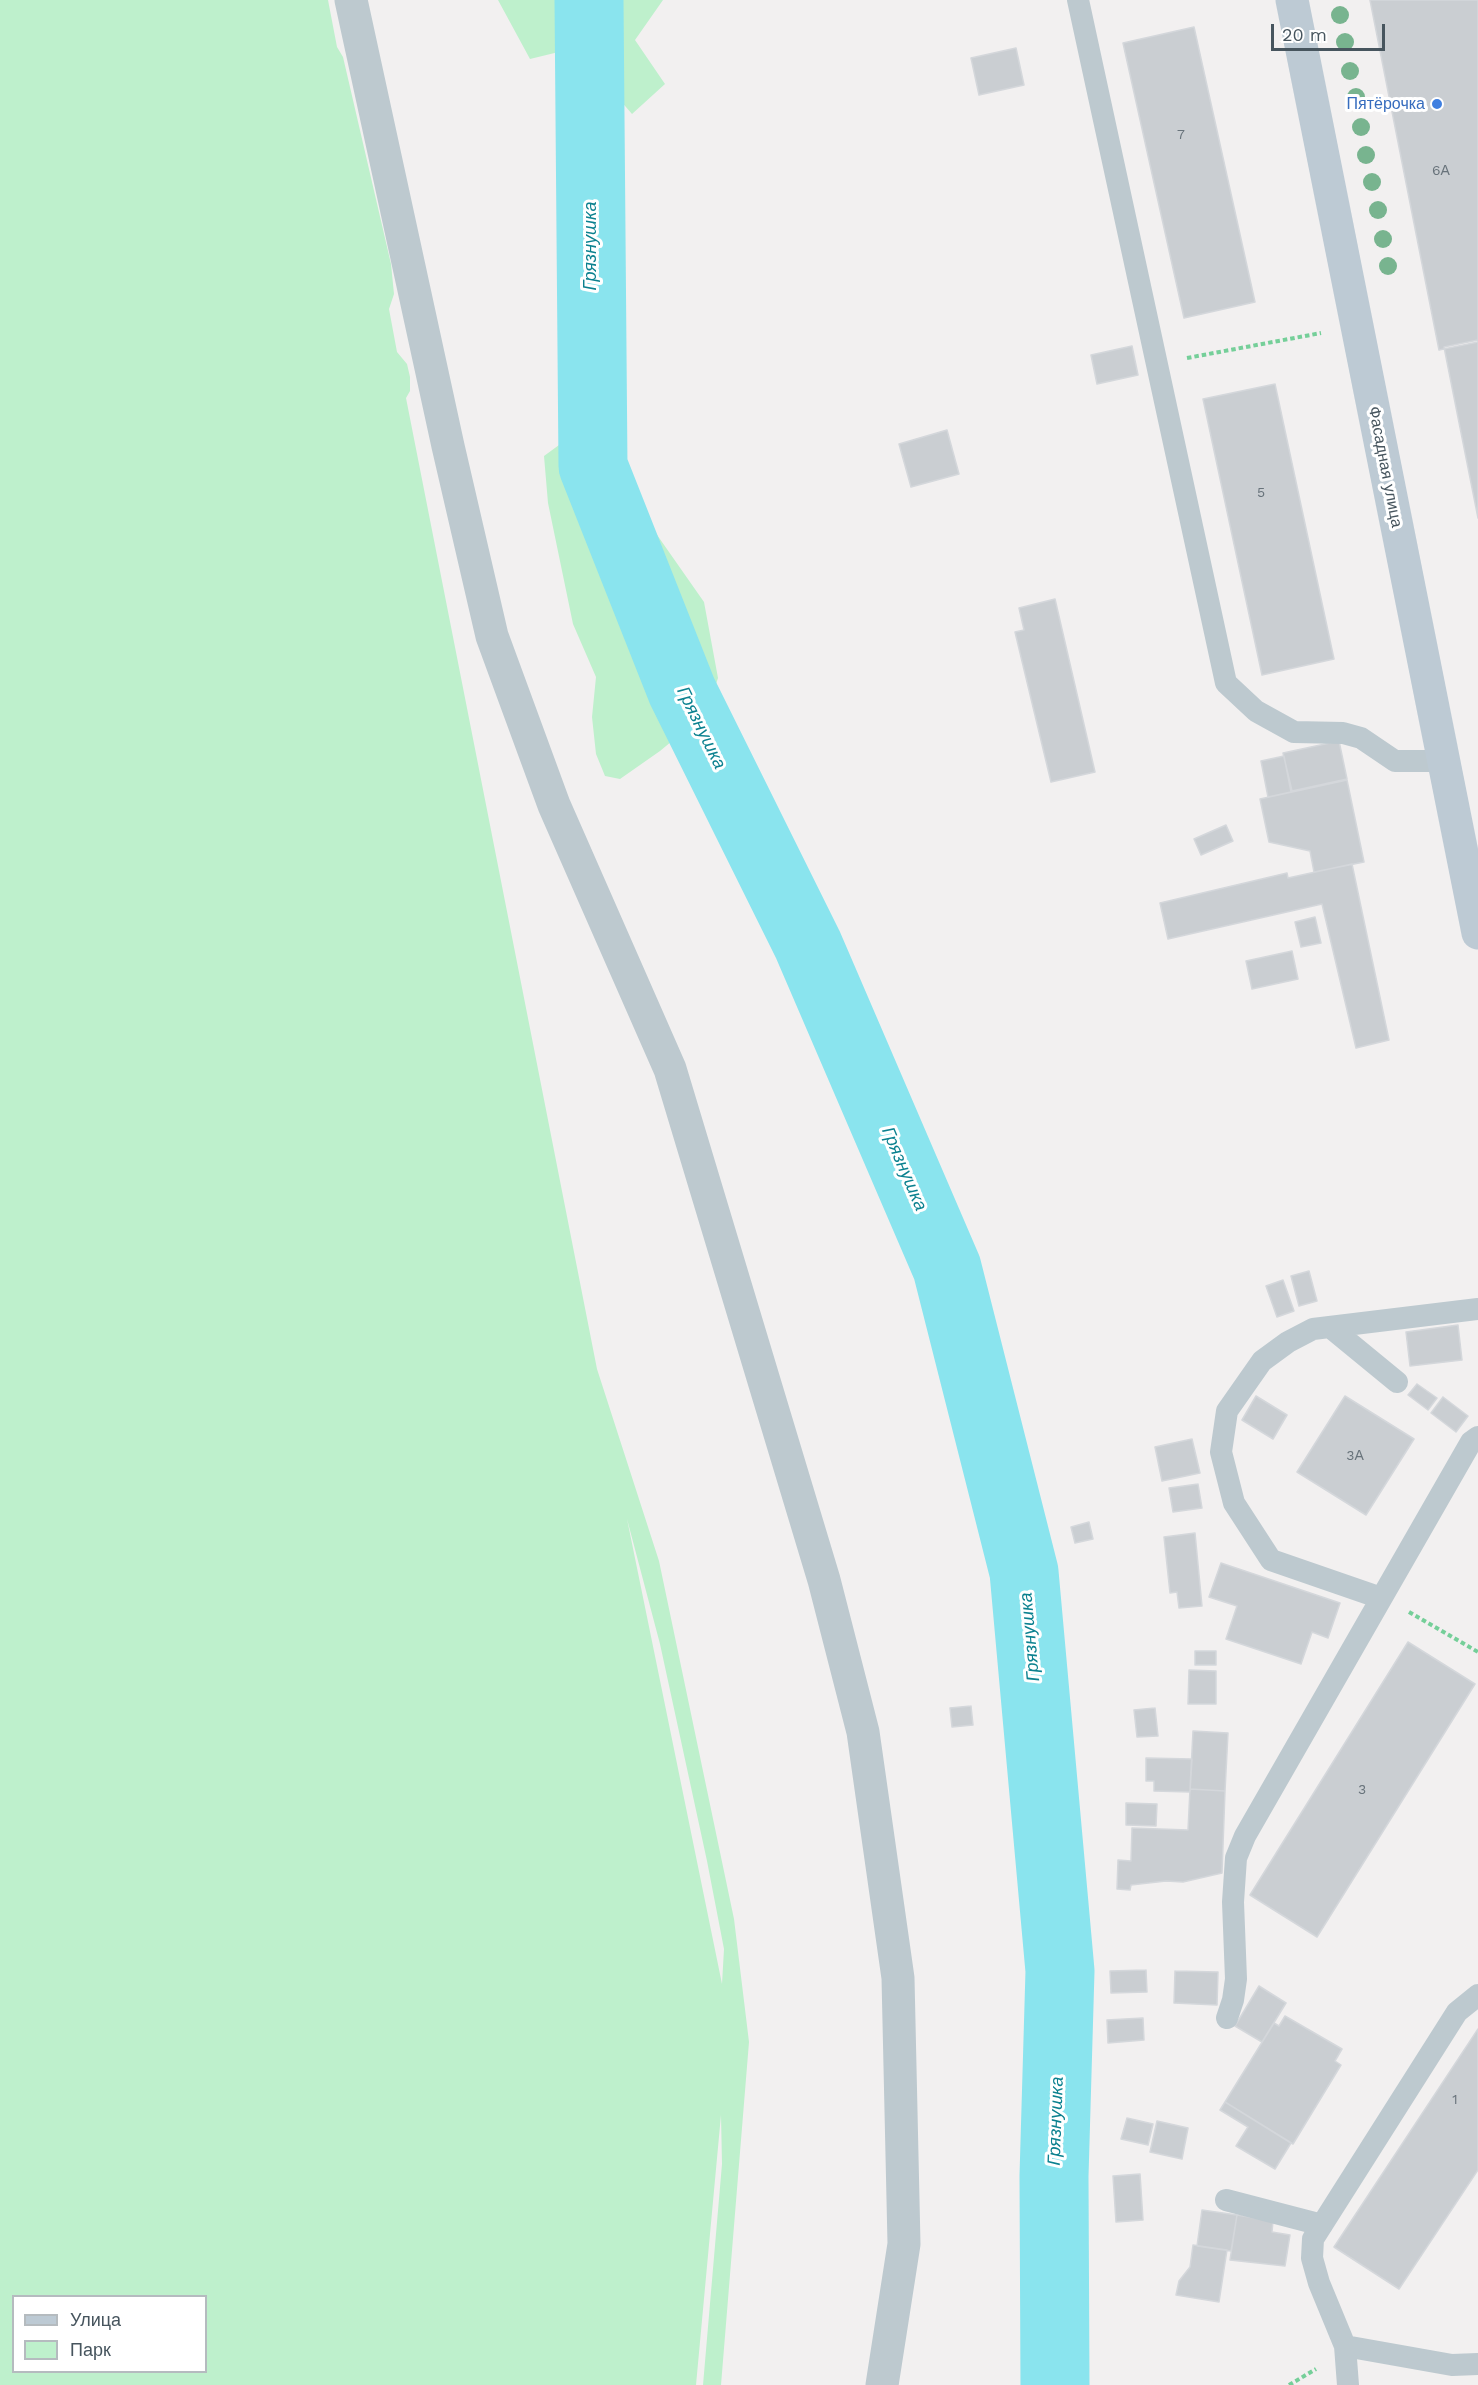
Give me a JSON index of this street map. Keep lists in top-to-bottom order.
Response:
{
  "streets": {
    "main road": ["Фасадная улица"]
  },
  "water": ["Грязнушка"],
  "places": ["Пятёрочка"],
  "house_numbers": [
    "7",
    "6А",
    "5",
    "3А",
    "3",
    "1"
  ],
  "legend": ["Улица", "Парк"],
  "scale_bar": "20 m"
}
